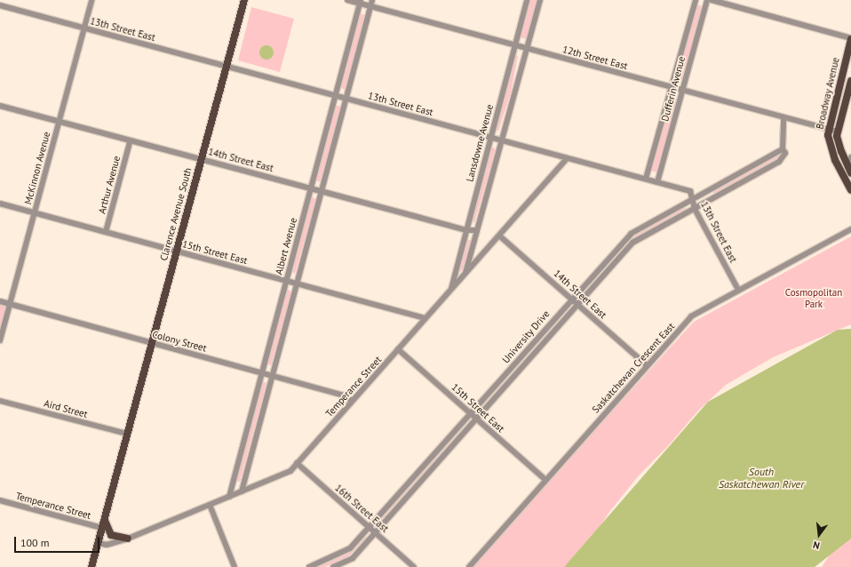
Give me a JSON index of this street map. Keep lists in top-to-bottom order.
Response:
{
  "streets": {
    "main road": ["Broadway Avenue", "Clarence Avenue South"],
    "street": [
      "13th Street East",
      "12th Street East",
      "Dufferin Avenue",
      "Lansdowne Avenue",
      "14th Street East",
      "McKinnon Avenue",
      "Arthur Avenue",
      "Albert Avenue",
      "15th Street East",
      "University Drive",
      "Colony Street",
      "Saskatchewan Crescent East",
      "Temperance Street",
      "Aird Street",
      "16th Street East"
    ]
  },
  "crossings": [
    ["13th Street East", "Dufferin Avenue"],
    ["13th Street East", "Lansdowne Avenue"],
    ["13th Street East", "McKinnon Avenue"],
    ["13th Street East", "Clarence Avenue South"],
    ["13th Street East", "Albert Avenue"],
    ["13th Street East", "University Drive"],
    ["13th Street East", "Saskatchewan Crescent East"],
    ["13th Street East", "Temperance Street"],
    ["12th Street East", "Dufferin Avenue"],
    ["12th Street East", "Broadway Avenue"],
    ["12th Street East", "Lansdowne Avenue"],
    ["12th Street East", "Albert Avenue"],
    ["12th Street East", "University Drive"],
    ["Lansdowne Avenue", "14th Street East"],
    ["Lansdowne Avenue", "Temperance Street"],
    ["14th Street East", "McKinnon Avenue"],
    ["14th Street East", "Arthur Avenue"],
    ["14th Street East", "Clarence Avenue South"],
    ["14th Street East", "Albert Avenue"],
    ["14th Street East", "University Drive"],
    ["14th Street East", "Saskatchewan Crescent East"],
    ["14th Street East", "Temperance Street"],
    ["McKinnon Avenue", "15th Street East"],
    ["McKinnon Avenue", "Colony Street"],
    ["Arthur Avenue", "15th Street East"],
    ["Clarence Avenue South", "15th Street East"],
    ["Clarence Avenue South", "Colony Street"],
    ["Clarence Avenue South", "Temperance Street"],
    ["Clarence Avenue South", "Aird Street"],
    ["Albert Avenue", "15th Street East"],
    ["Albert Avenue", "Colony Street"],
    ["Albert Avenue", "Temperance Street"],
    ["15th Street East", "University Drive"],
    ["15th Street East", "Saskatchewan Crescent East"],
    ["15th Street East", "Temperance Street"],
    ["University Drive", "16th Street East"],
    ["Colony Street", "Temperance Street"],
    ["Temperance Street", "16th Street East"]
  ],
  "water": ["South Saskatchewan River"],
  "parks": ["Cosmopolitan Park"],
  "scale_bar": "100 m",
  "north": "bottom"
}
